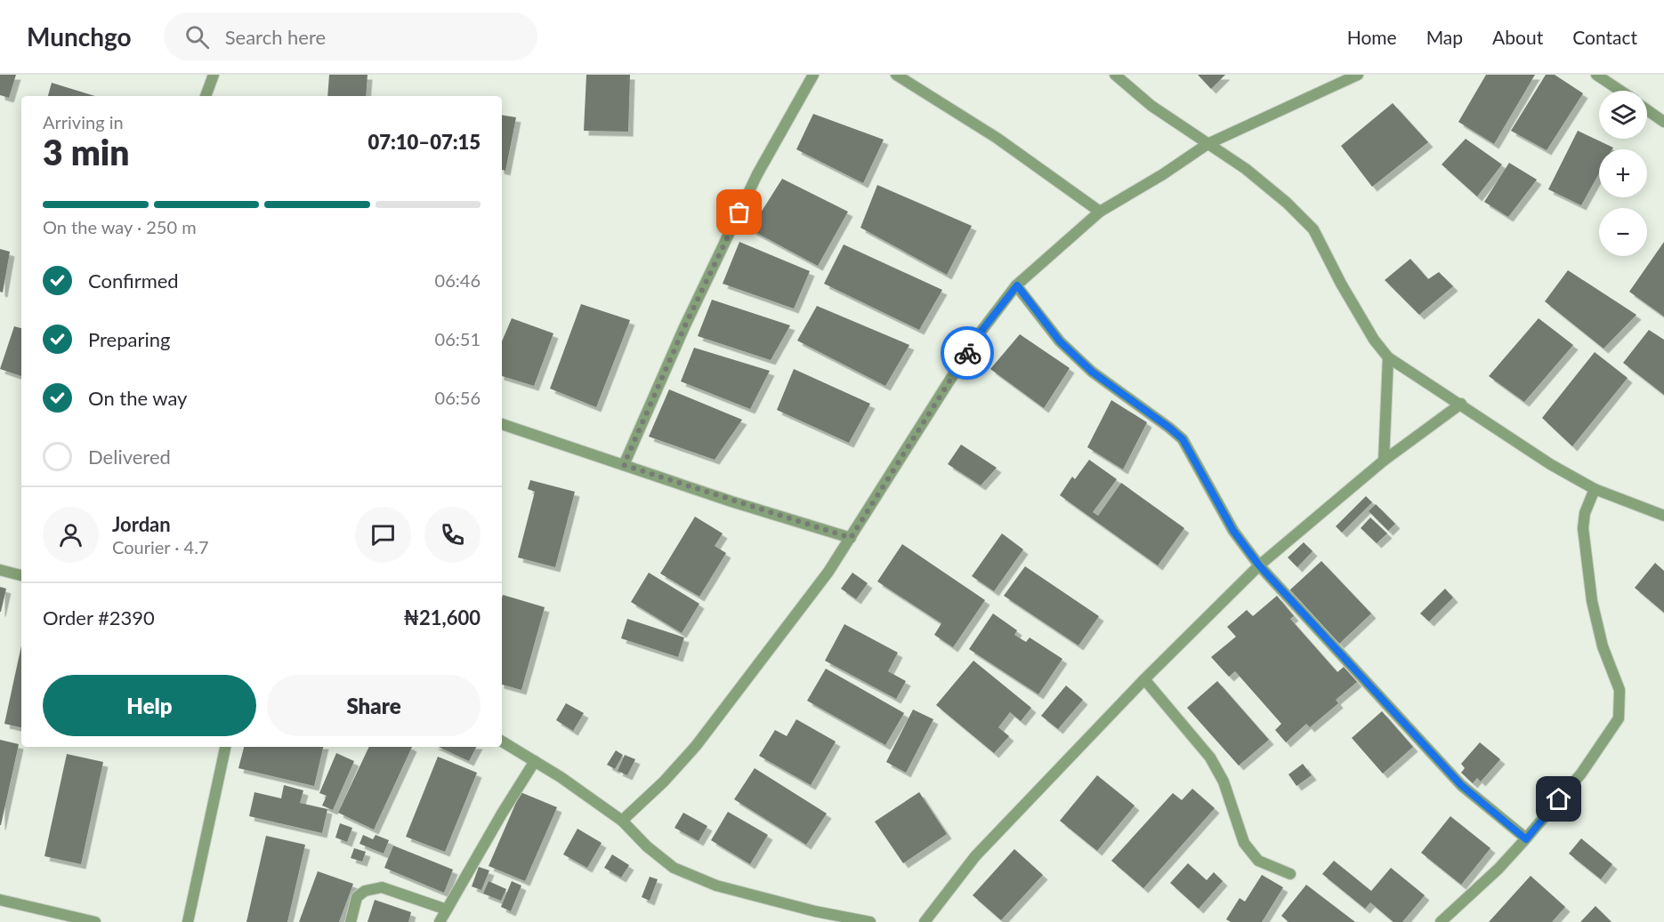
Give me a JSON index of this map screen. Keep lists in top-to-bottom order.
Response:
{
  "page": {
    "header": "Munchgo",
    "search": "Search here",
    "nav": [
      "Home",
      "Map",
      "About",
      "Contact"
    ],
    "map_buttons": ["+", "−"],
    "heading": ["3 min", "Arriving in", "07:10–07:15"],
    "panel": [
      "Jordan",
      "Courier · 4.7",
      "Order #2390",
      "₦21,600"
    ],
    "bar": "On the way · 250 m",
    "list": [
      ["Confirmed", "06:46"],
      ["Preparing", "06:51"],
      ["On the way", "06:56"],
      "Delivered"
    ],
    "buttons": ["Help", "Share"]
  }
}
